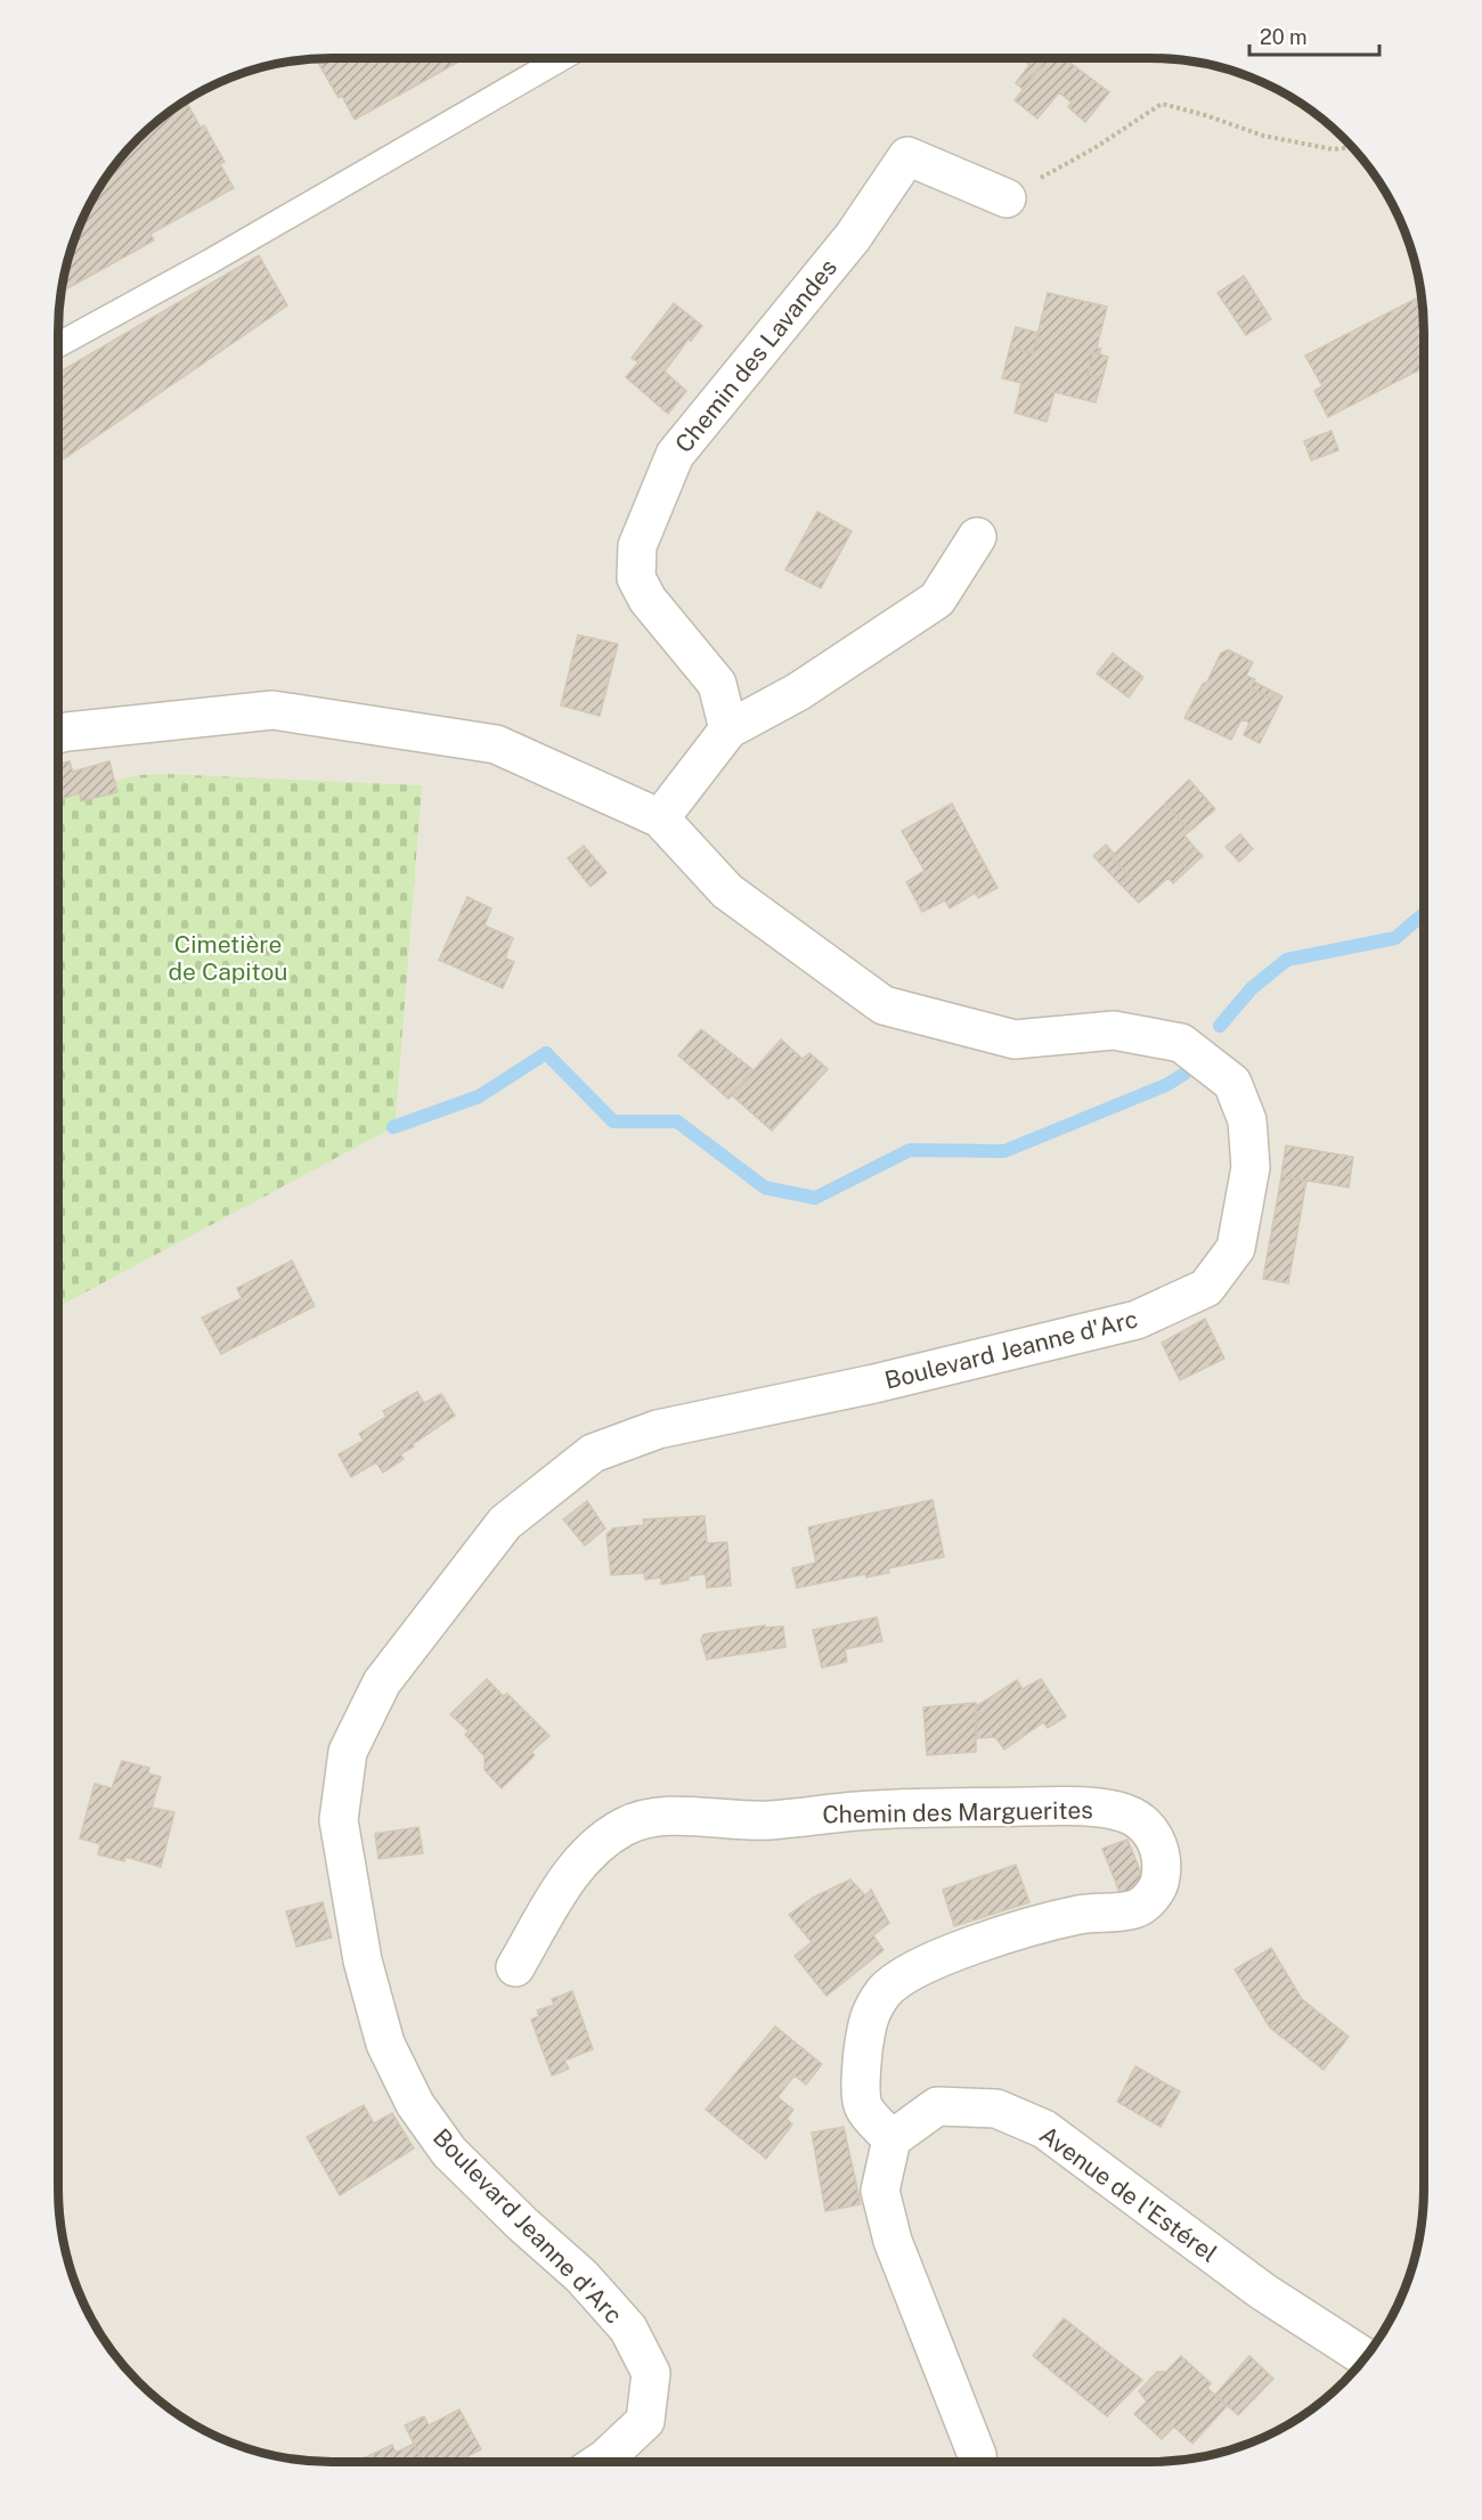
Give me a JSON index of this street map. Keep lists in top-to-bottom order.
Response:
{
  "streets": {
    "street": [
      "Chemin des Lavandes",
      "Boulevard Jeanne d'Arc",
      "Chemin des Marguerites",
      "Avenue de l'Estérel"
    ]
  },
  "crossings": [
    ["Chemin des Marguerites", "Avenue de l'Estérel"]
  ],
  "parks": ["Cimetière de Capitou"],
  "scale_bar": "20 m"
}
